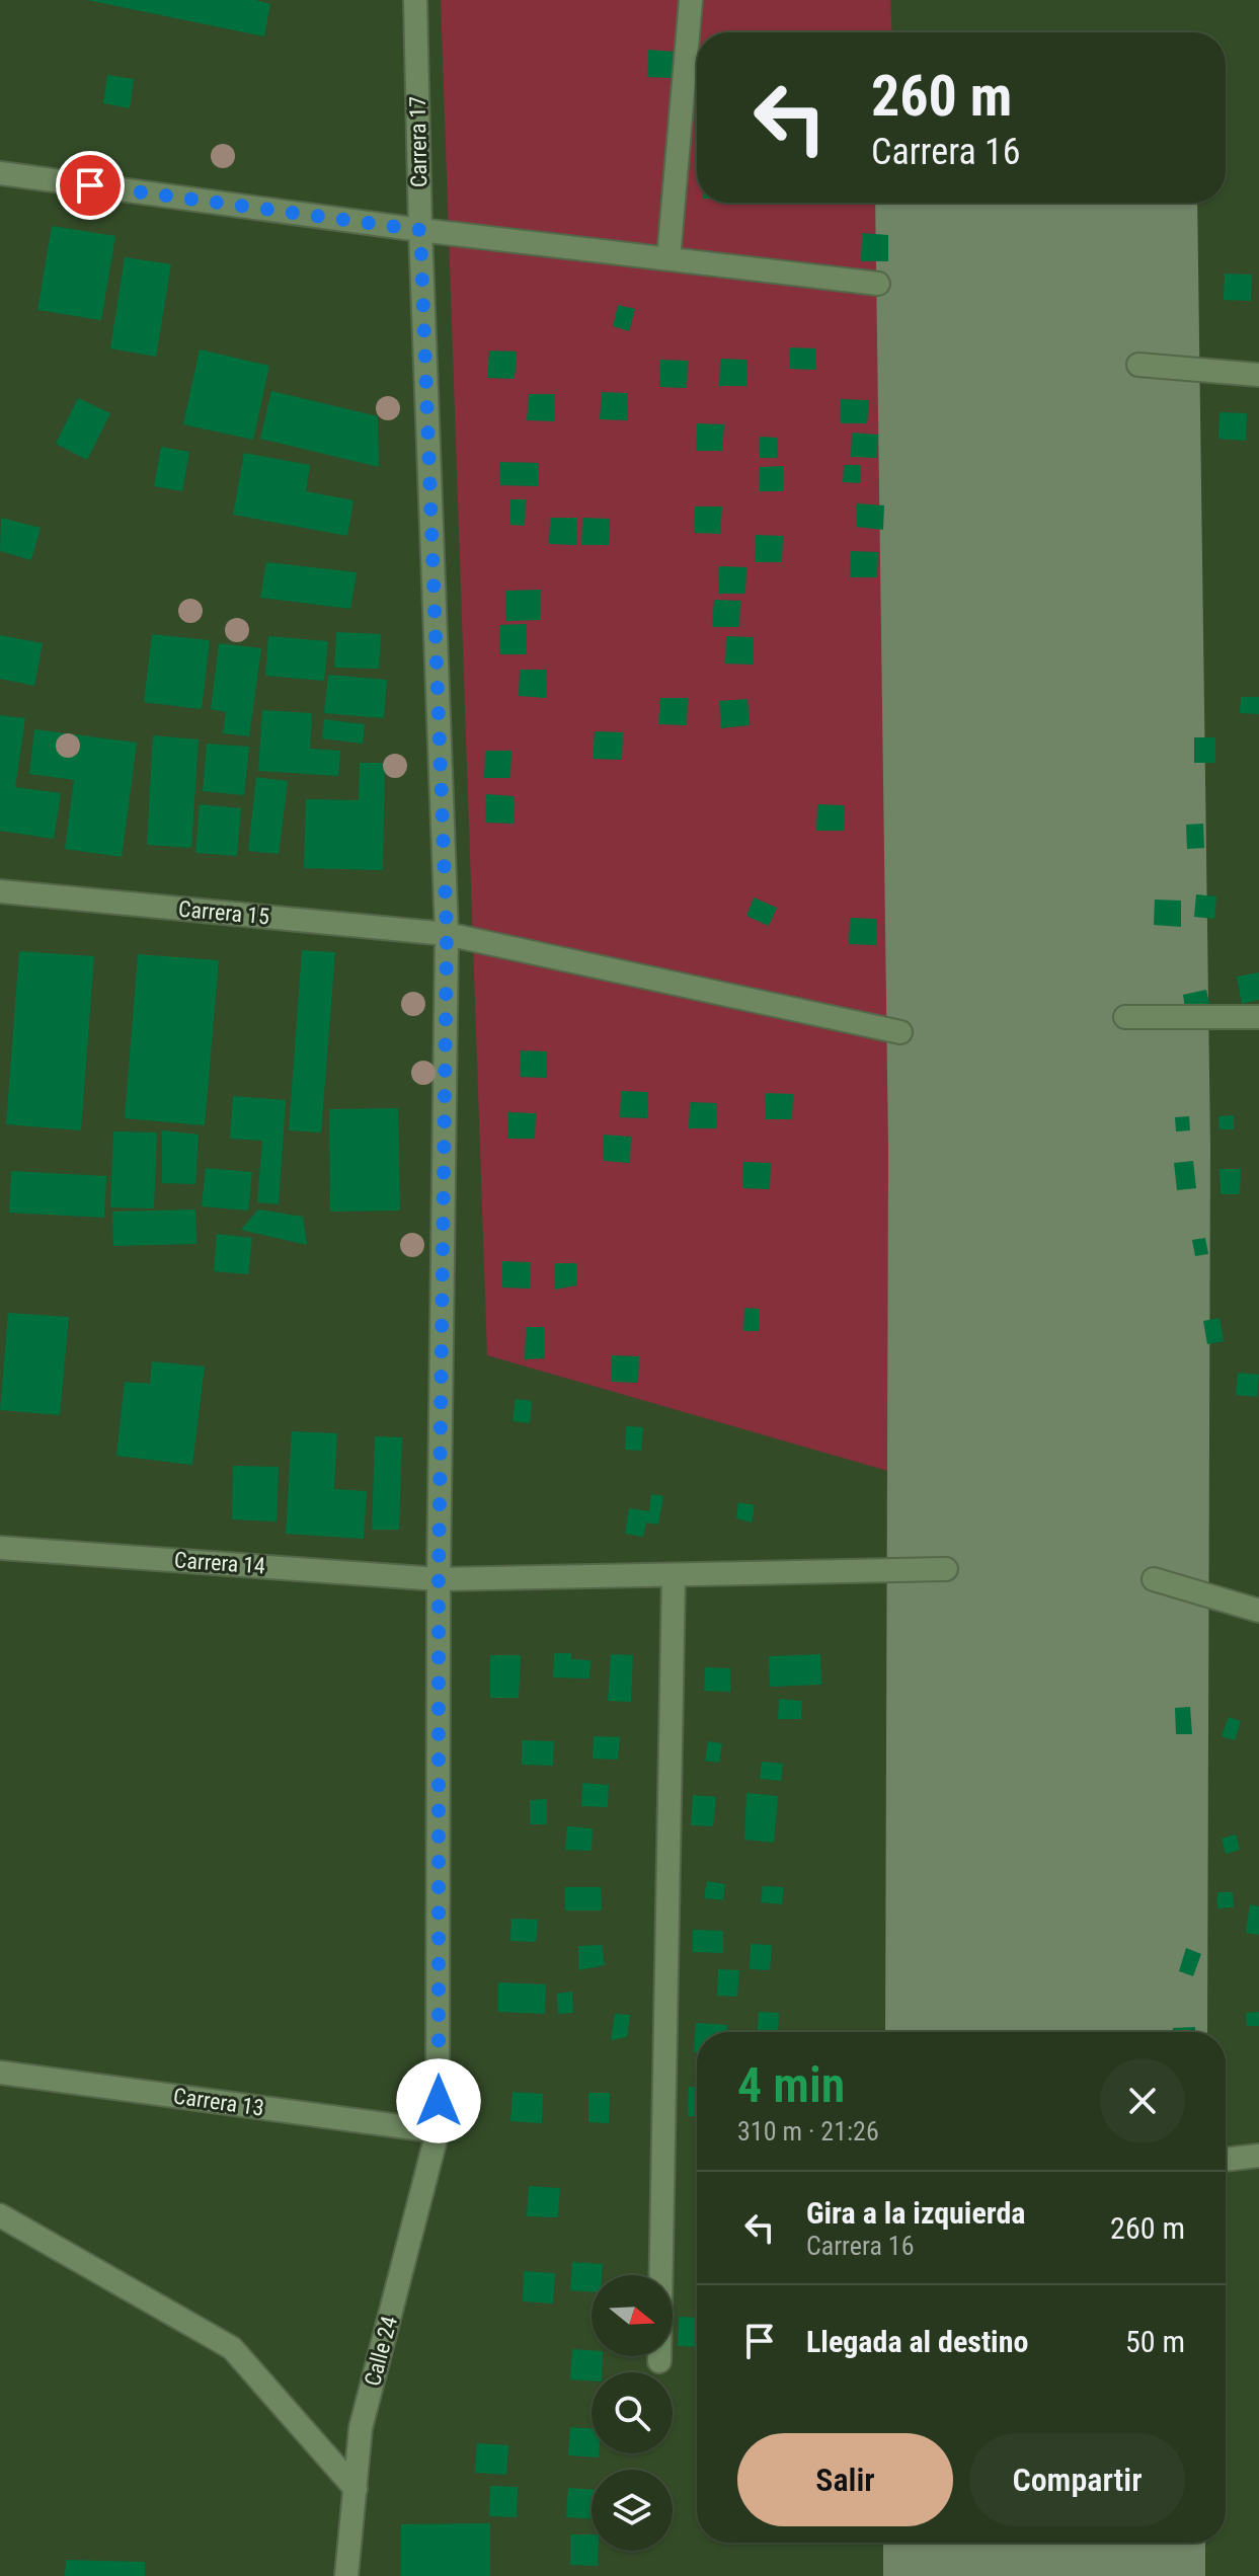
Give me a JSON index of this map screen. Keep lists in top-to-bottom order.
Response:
{
  "streets": {
    "street": [
      "Carrera 17",
      "Carrera 15",
      "Carrera 14",
      "Carrera 13",
      "Calle 24"
    ]
  },
  "crossings": [
    ["Carrera 17", "Carrera 15"],
    ["Carrera 17", "Carrera 14"],
    ["Carrera 17", "Carrera 13"],
    ["Carrera 17", "Calle 24"],
    ["Carrera 13", "Calle 24"]
  ],
  "north": "right",
  "page": {
    "turn": ["260 m", "Carrera 16"],
    "heading": ["4 min", "310 m · 21:26"],
    "list": [
      {
        "name": "Gira a la izquierda",
        "note": "Carrera 16",
        "value": "260 m"
      },
      {
        "name": "Llegada al destino",
        "value": "50 m"
      }
    ],
    "buttons": ["Salir", "Compartir"]
  }
}
